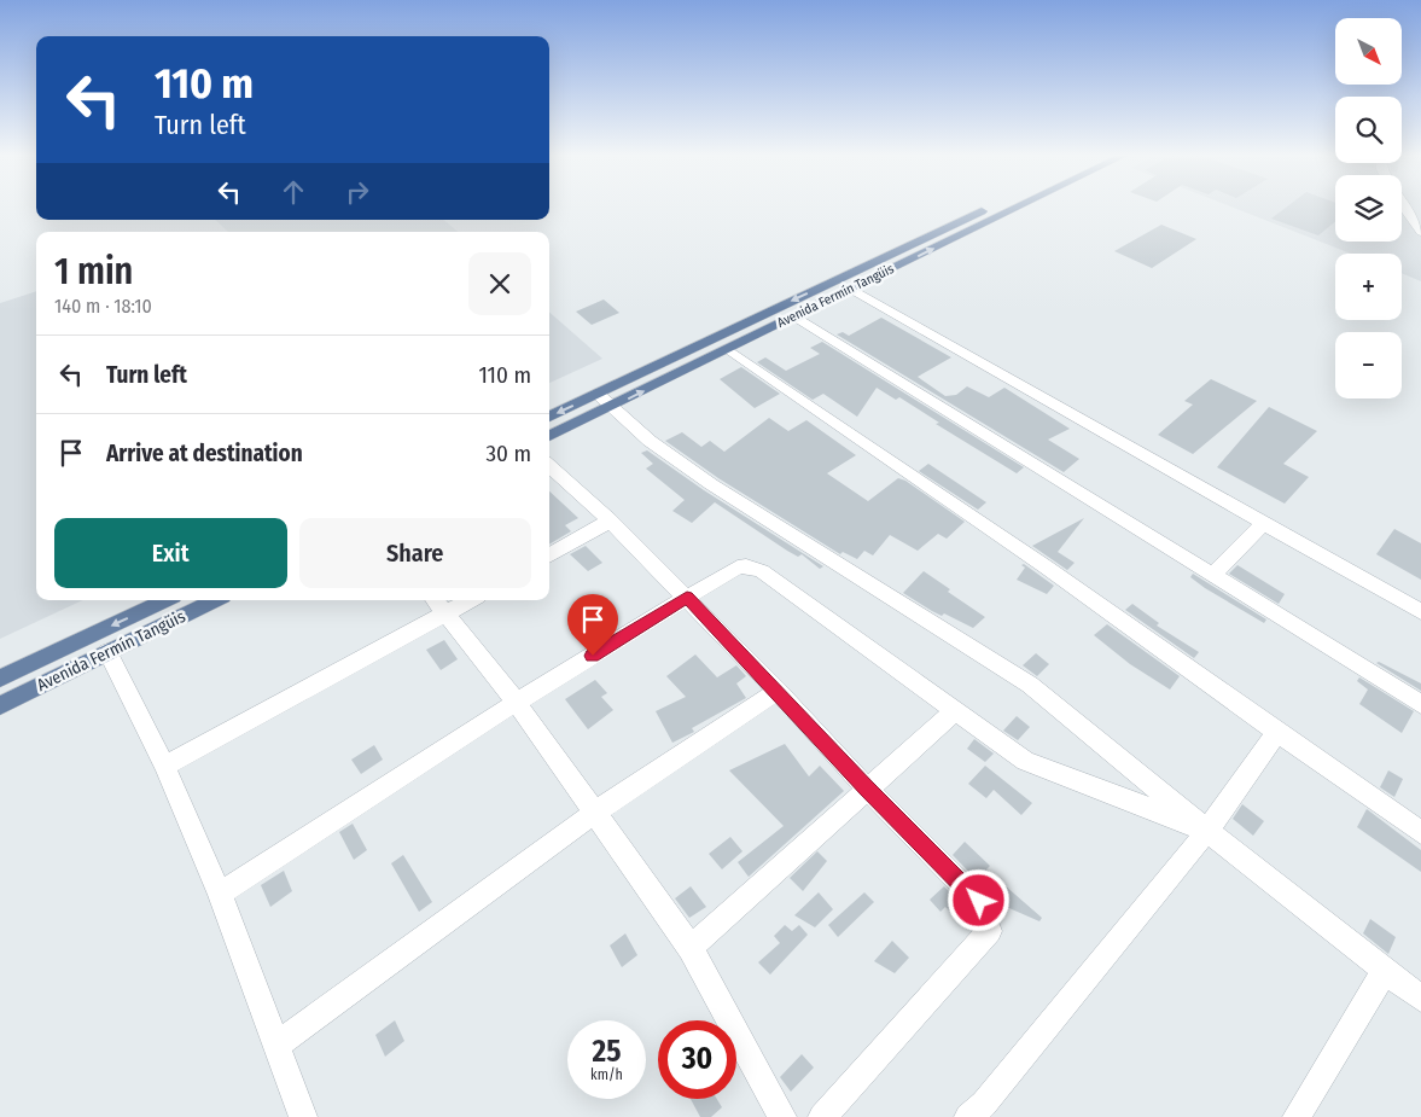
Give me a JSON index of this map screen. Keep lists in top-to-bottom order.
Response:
{
  "streets": {
    "main road": ["Avenida Fermín Tangüis"]
  },
  "north": "bottom right",
  "page": {
    "map_buttons": ["+", "−"],
    "turn": ["110 m", "Turn left"],
    "heading": ["1 min", "140 m · 18:10"],
    "list": [
      {
        "name": "Turn left",
        "value": "110 m"
      },
      {
        "name": "Arrive at destination",
        "value": "30 m"
      }
    ],
    "buttons": ["Exit", "Share"],
    "speed": "25 km/h",
    "limit": "30"
  }
}
